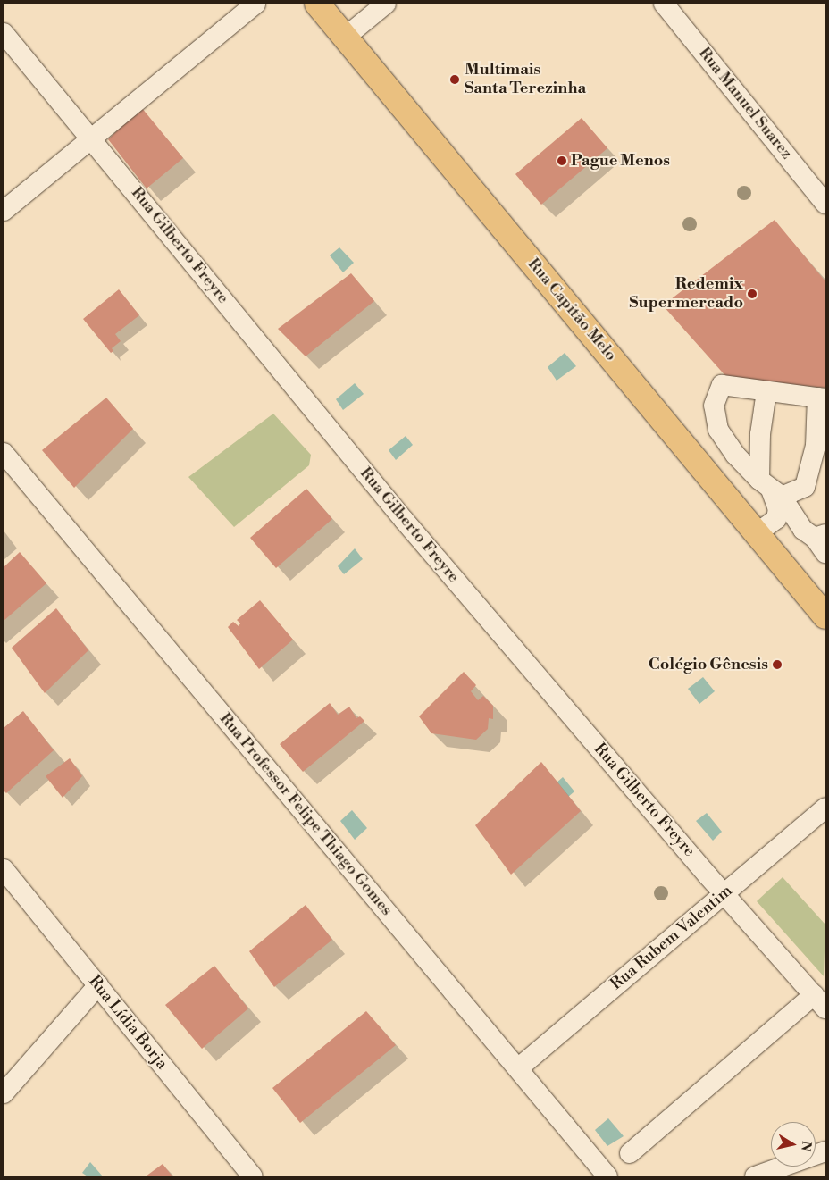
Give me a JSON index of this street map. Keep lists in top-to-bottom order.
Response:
{
  "streets": {
    "main road": ["Rua Capitão Melo"],
    "street": [
      "Rua Manuel Suarez",
      "Rua Gilberto Freyre",
      "Rua Professor Felipe Thiago Gomes",
      "Rua Rubem Valentim",
      "Rua Lídia Borja"
    ]
  },
  "crossings": [
    ["Rua Gilberto Freyre", "Rua Rubem Valentim"],
    ["Rua Professor Felipe Thiago Gomes", "Rua Rubem Valentim"]
  ],
  "places": [
    "Multimais Santa Terezinha",
    "Pague Menos",
    "Redemix Supermercado",
    "Colégio Gênesis"
  ],
  "north": "right"
}
